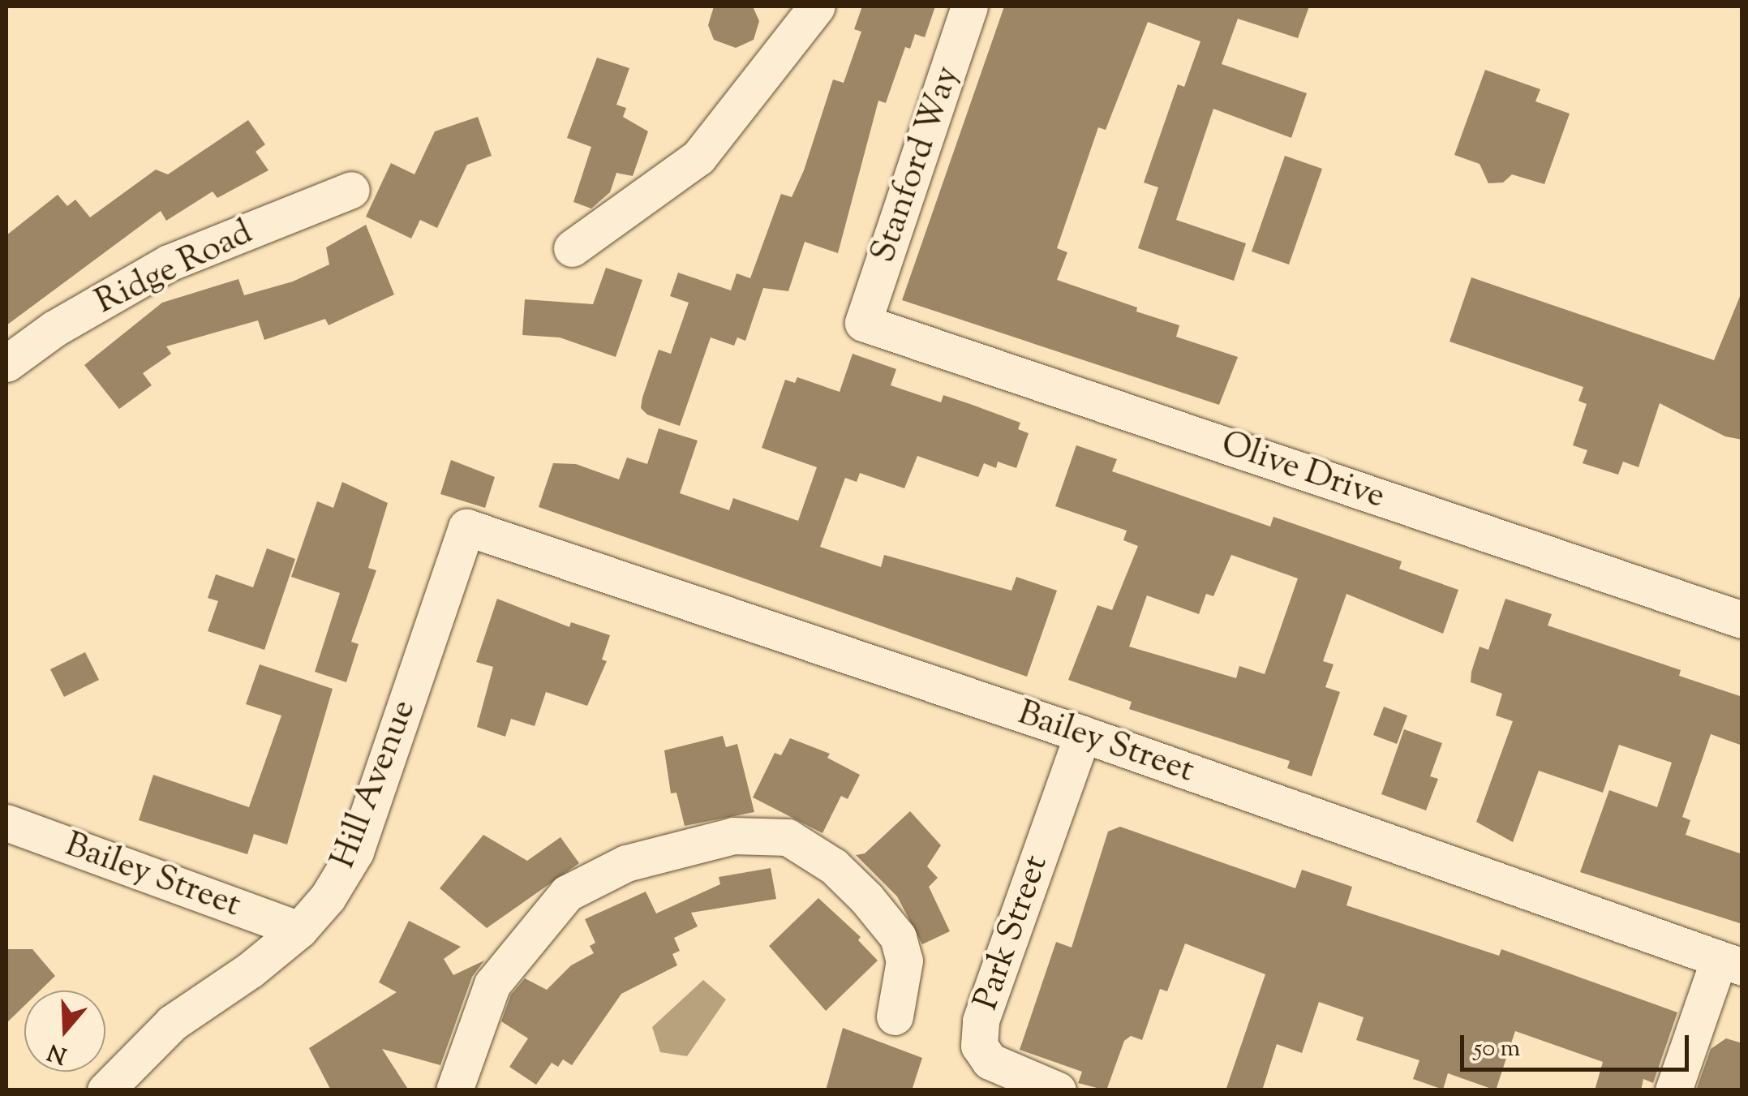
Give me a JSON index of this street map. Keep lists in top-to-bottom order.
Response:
{
  "streets": {
    "street": [
      "Stanford Way",
      "Ridge Road",
      "Olive Drive",
      "Bailey Street",
      "Hill Avenue",
      "Park Street"
    ]
  },
  "crossings": [
    ["Stanford Way", "Olive Drive"],
    ["Bailey Street", "Hill Avenue"],
    ["Bailey Street", "Park Street"]
  ],
  "scale_bar": "50 m",
  "north": "bottom"
}
